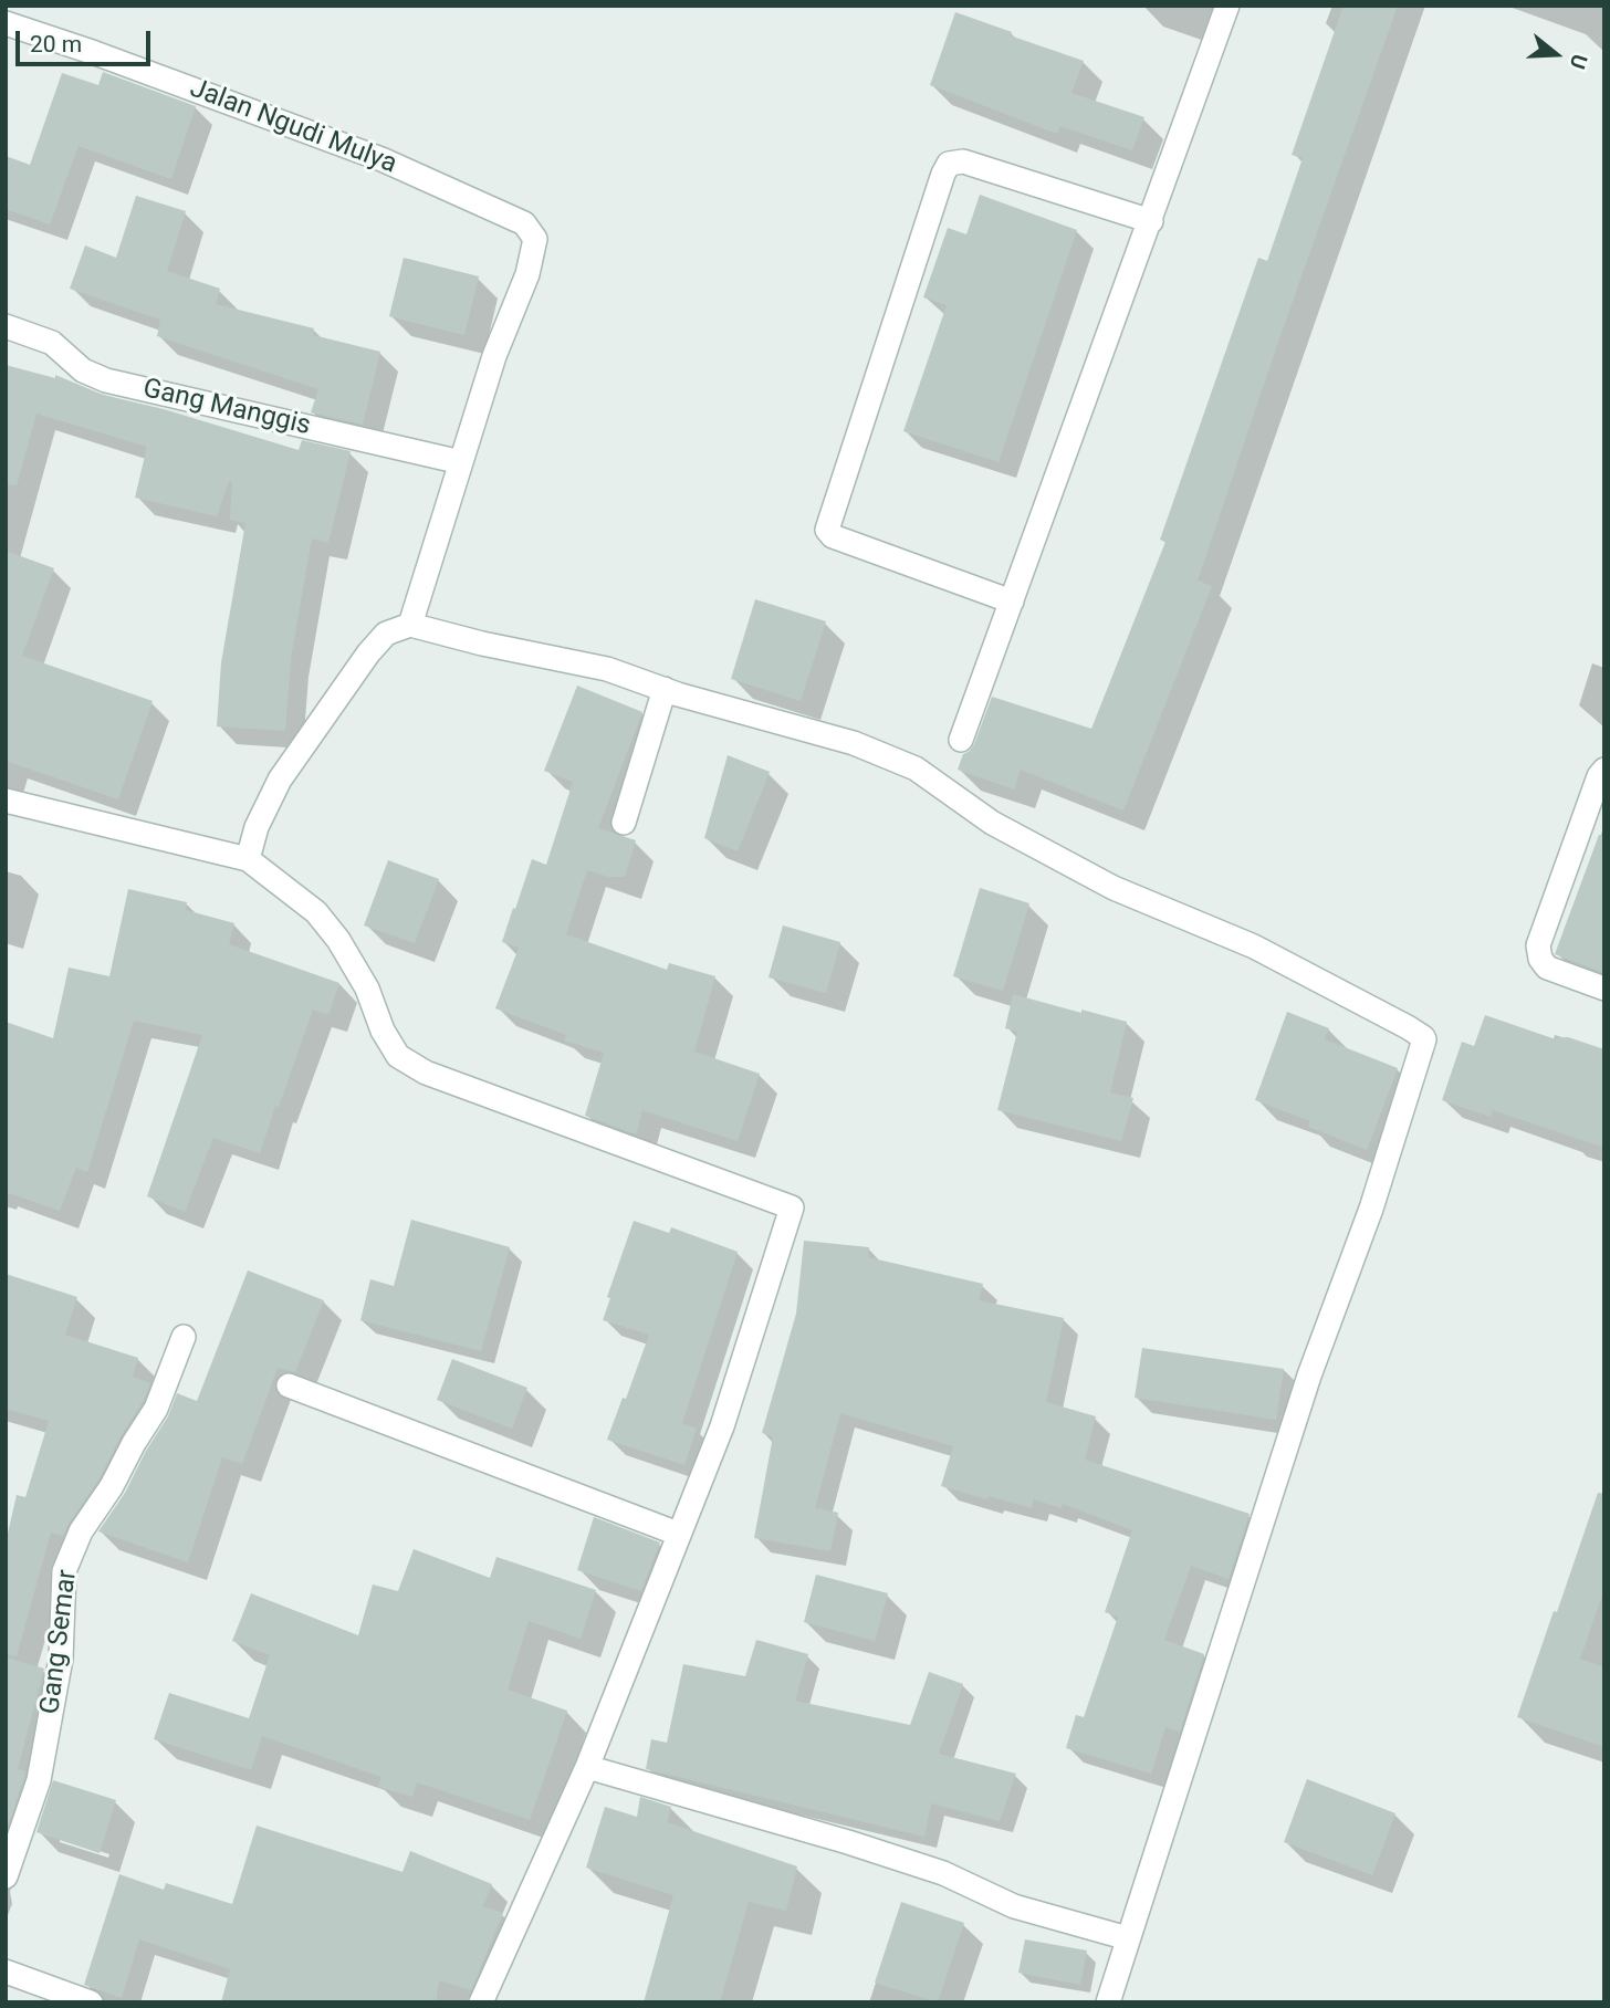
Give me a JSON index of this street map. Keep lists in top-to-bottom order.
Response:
{
  "streets": {
    "street": ["Jalan Ngudi Mulya", "Gang Manggis", "Gang Semar"]
  },
  "crossings": [
    ["Jalan Ngudi Mulya", "Gang Manggis"]
  ],
  "scale_bar": "20 m",
  "north": "right"
}
